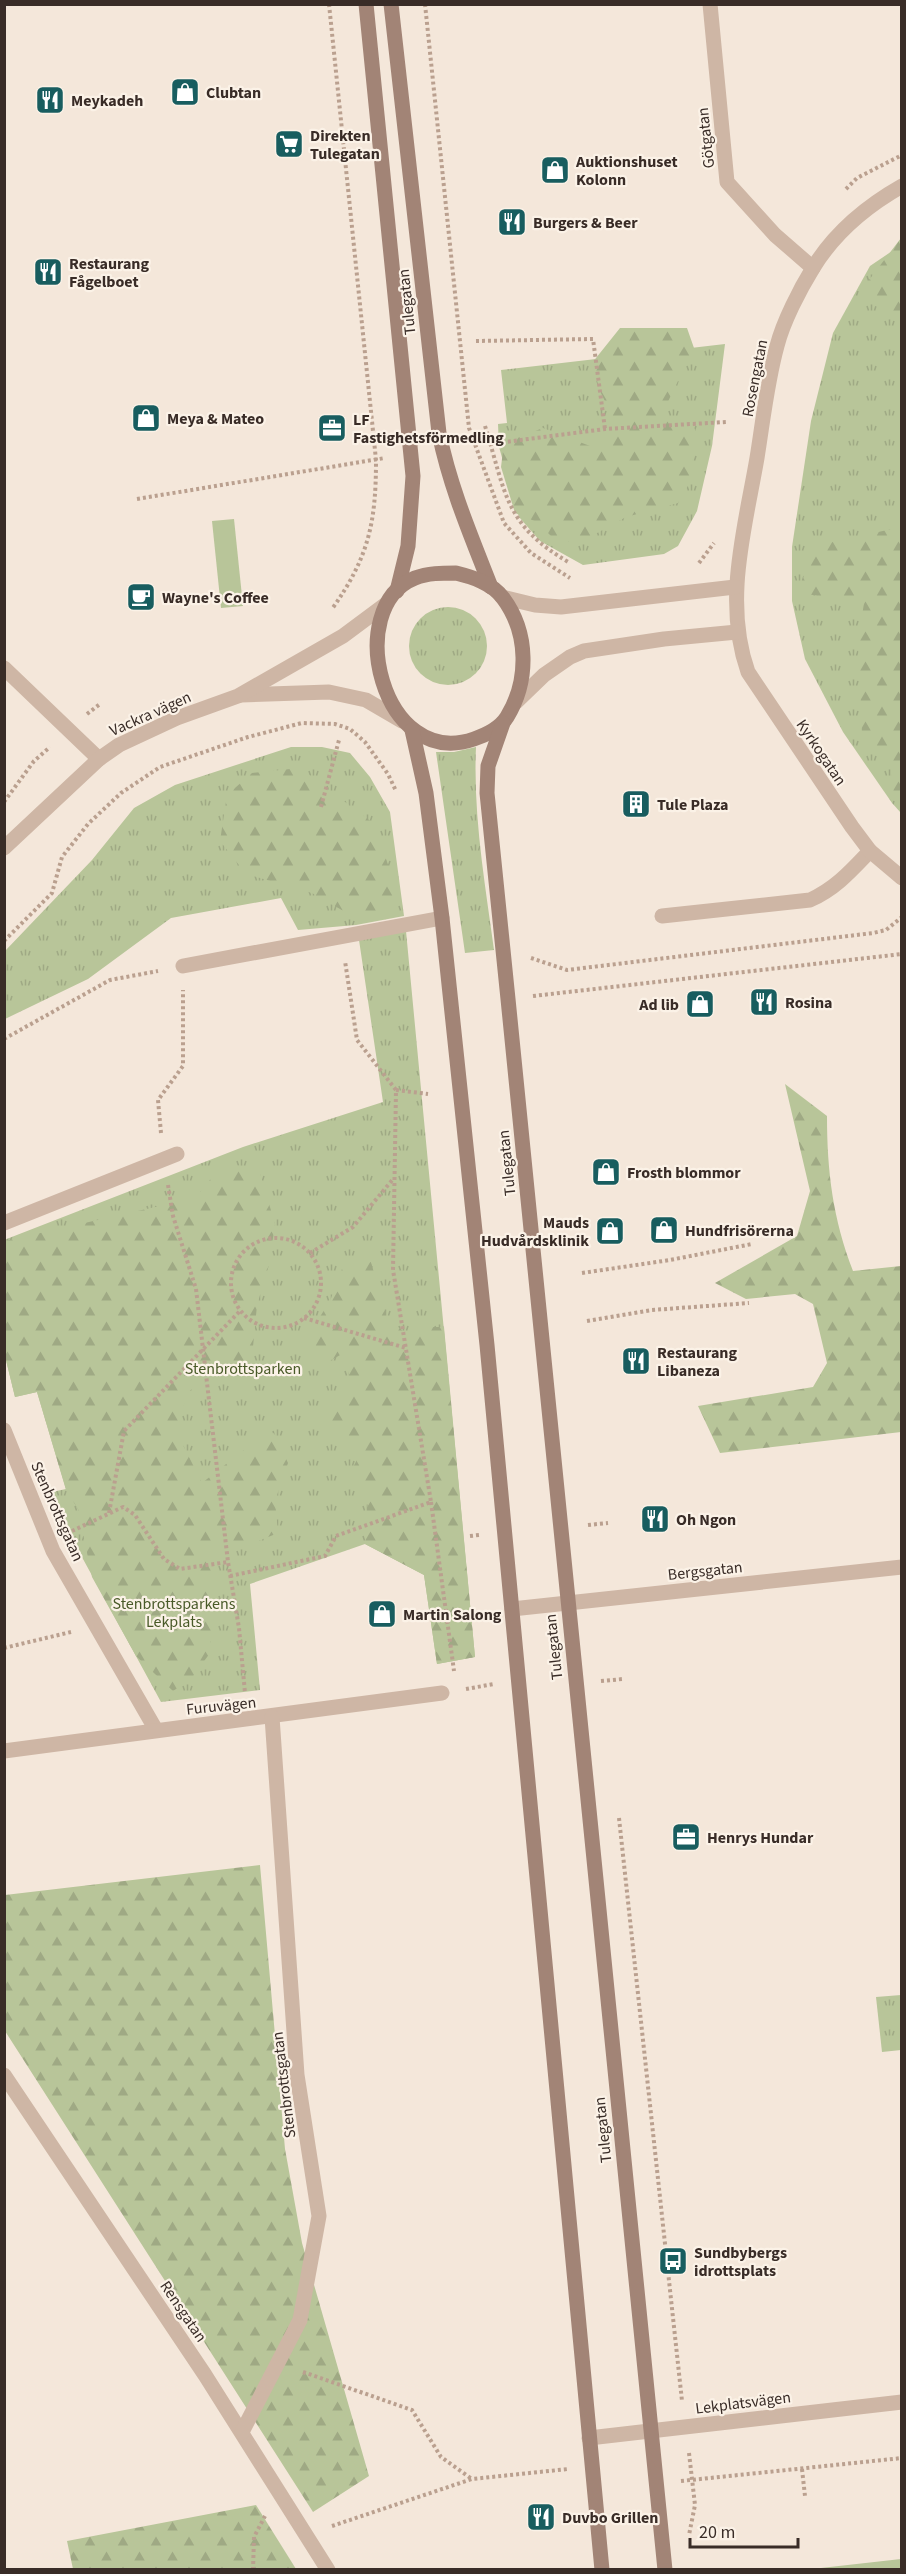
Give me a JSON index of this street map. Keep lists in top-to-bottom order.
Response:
{
  "streets": {
    "street": [
      "Götgatan",
      "Tulegatan",
      "Rosengatan",
      "Vackra vägen",
      "Kyrkogatan",
      "Stenbrottsgatan",
      "Bergsgatan",
      "Furuvägen",
      "Rensgatan",
      "Lekplatsvägen"
    ]
  },
  "crossings": [
    ["Götgatan", "Rosengatan"],
    ["Tulegatan", "Vackra vägen"],
    ["Tulegatan", "Bergsgatan"],
    ["Tulegatan", "Lekplatsvägen"],
    ["Rosengatan", "Kyrkogatan"],
    ["Stenbrottsgatan", "Furuvägen"],
    ["Stenbrottsgatan", "Rensgatan"]
  ],
  "parks": ["Stenbrottsparken", "Stenbrottsparkens Lekplats"],
  "places": {
    "shop": [
      "Clubtan",
      "Auktionshuset Kolonn",
      "Meya & Mateo",
      "Ad lib",
      "Frosth blommor",
      "Hundfrisörerna",
      "Mauds Hudvårdsklinik",
      "Martin Salong"
    ],
    "restaurant": [
      "Meykadeh",
      "Burgers & Beer",
      "Restaurang Fågelboet",
      "Rosina",
      "Restaurang Libaneza",
      "Oh Ngon",
      "Duvbo Grillen"
    ],
    "supermarket": ["Direkten Tulegatan"],
    "office": ["LF Fastighetsförmedling", "Henrys Hundar"],
    "cafe": ["Wayne's Coffee"],
    "building": ["Tule Plaza"],
    "bus stop": ["Sundbybergs idrottsplats"]
  },
  "scale_bar": "20 m"
}
